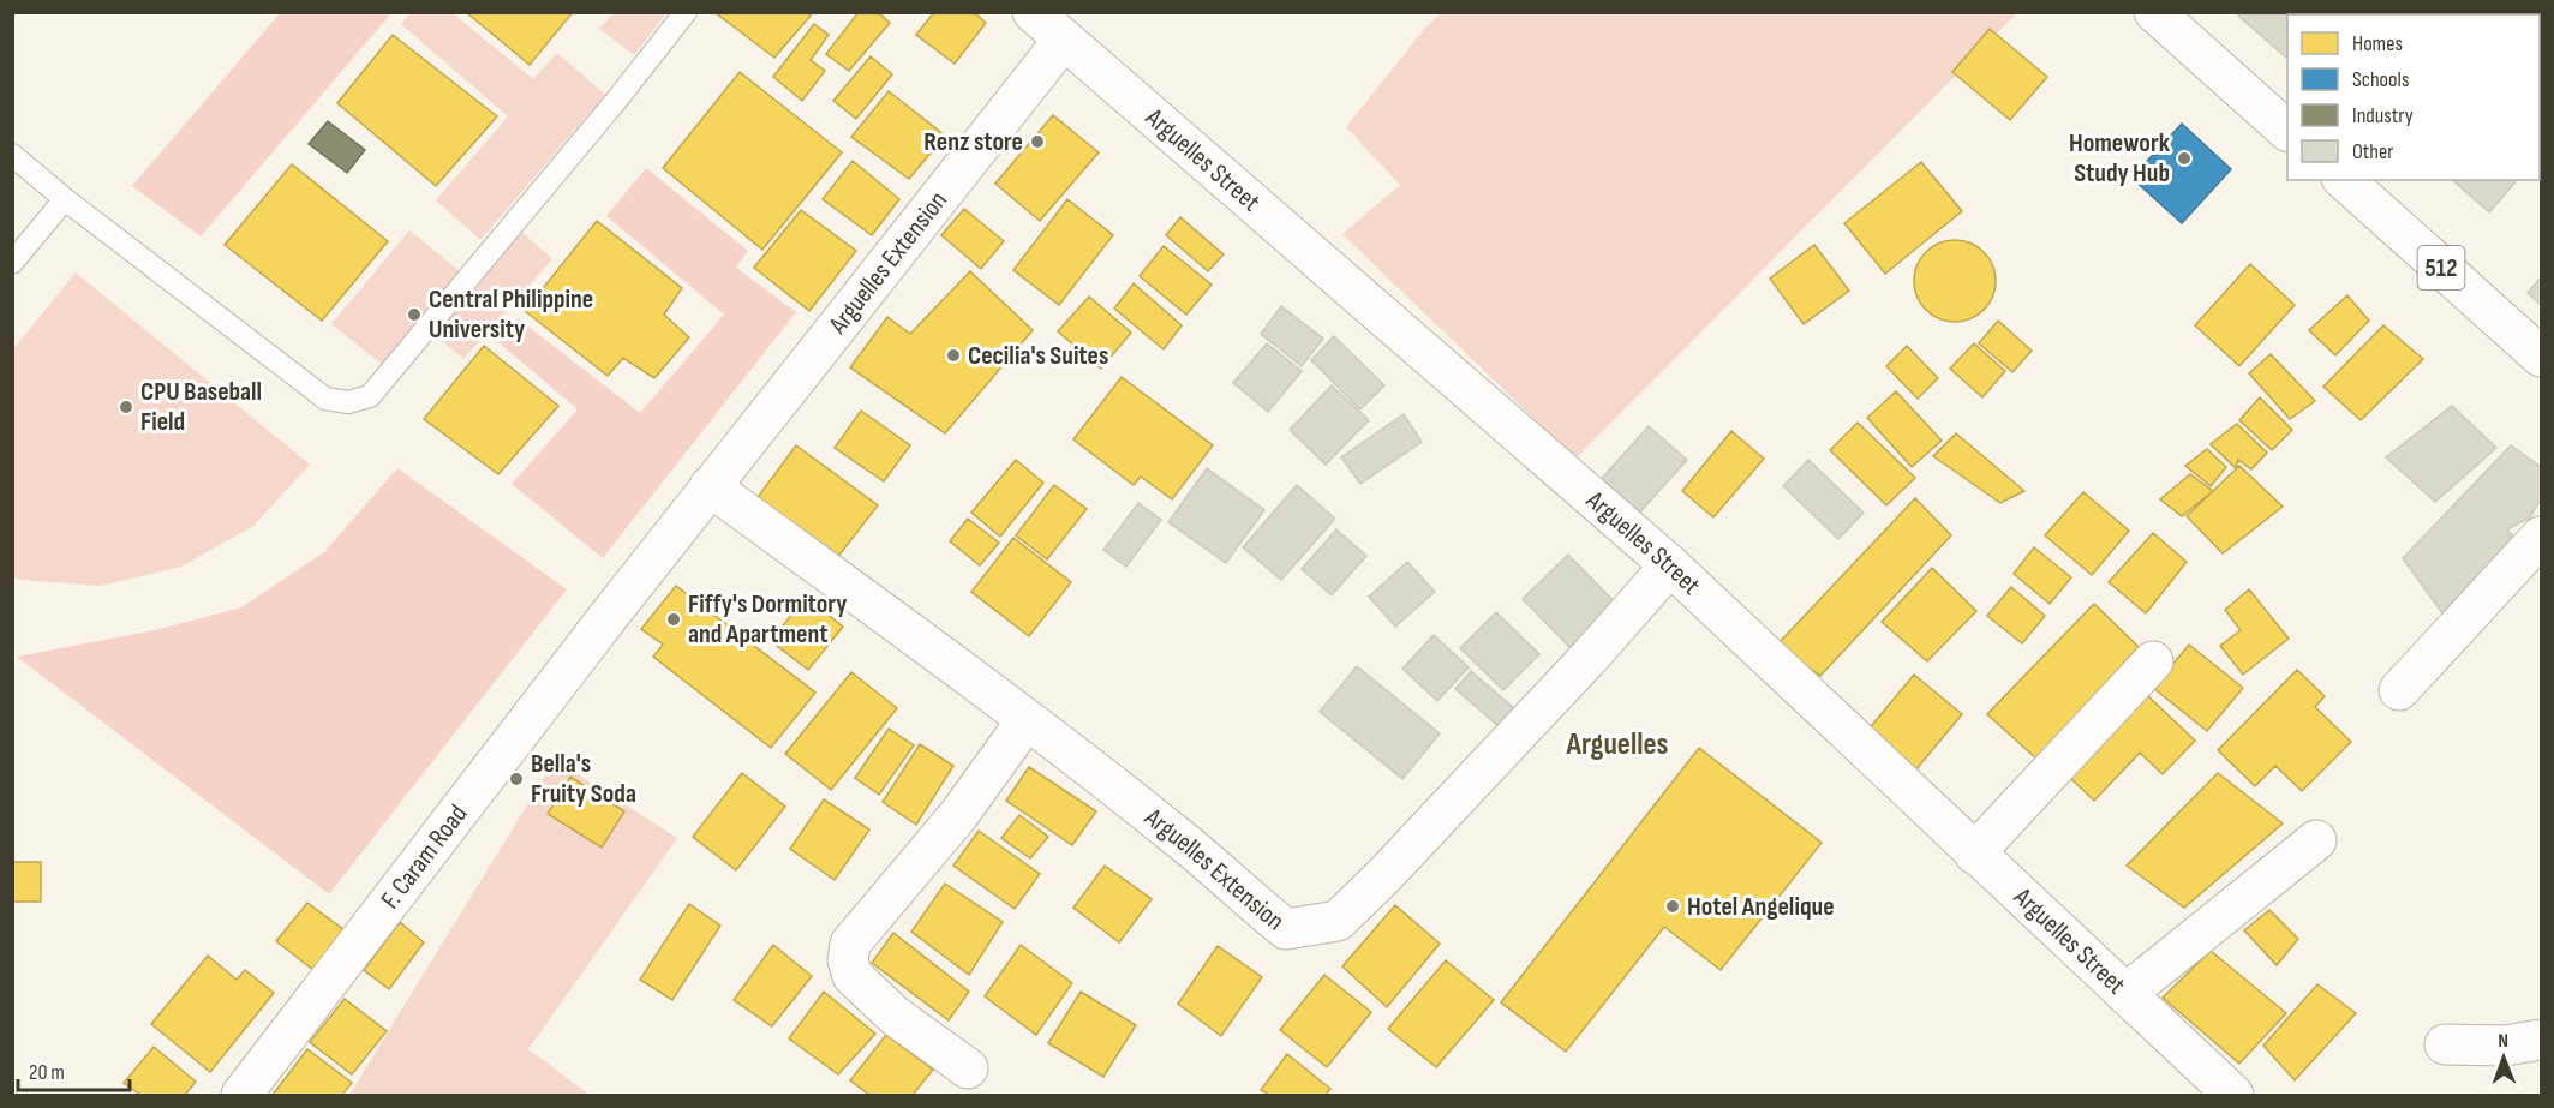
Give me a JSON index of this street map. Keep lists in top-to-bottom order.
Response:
{
  "streets": {
    "street": [
      "Arguelles Street",
      "Arguelles Extension",
      "512",
      "F. Caram Road"
    ]
  },
  "crossings": [
    ["Arguelles Street", "Arguelles Extension"],
    ["Arguelles Extension", "F. Caram Road"]
  ],
  "districts": ["Arguelles"],
  "places": [
    "Renz store",
    "Homework Study Hub",
    "Central Philippine University",
    "Cecilia's Suites",
    "CPU Baseball Field",
    "Fiffy's Dormitory and Apartment",
    "Bella's Fruity Soda",
    "Hotel Angelique"
  ],
  "legend": [
    "Homes",
    "Schools",
    "Industry",
    "Other"
  ],
  "scale_bar": "20 m",
  "north": "top"
}
